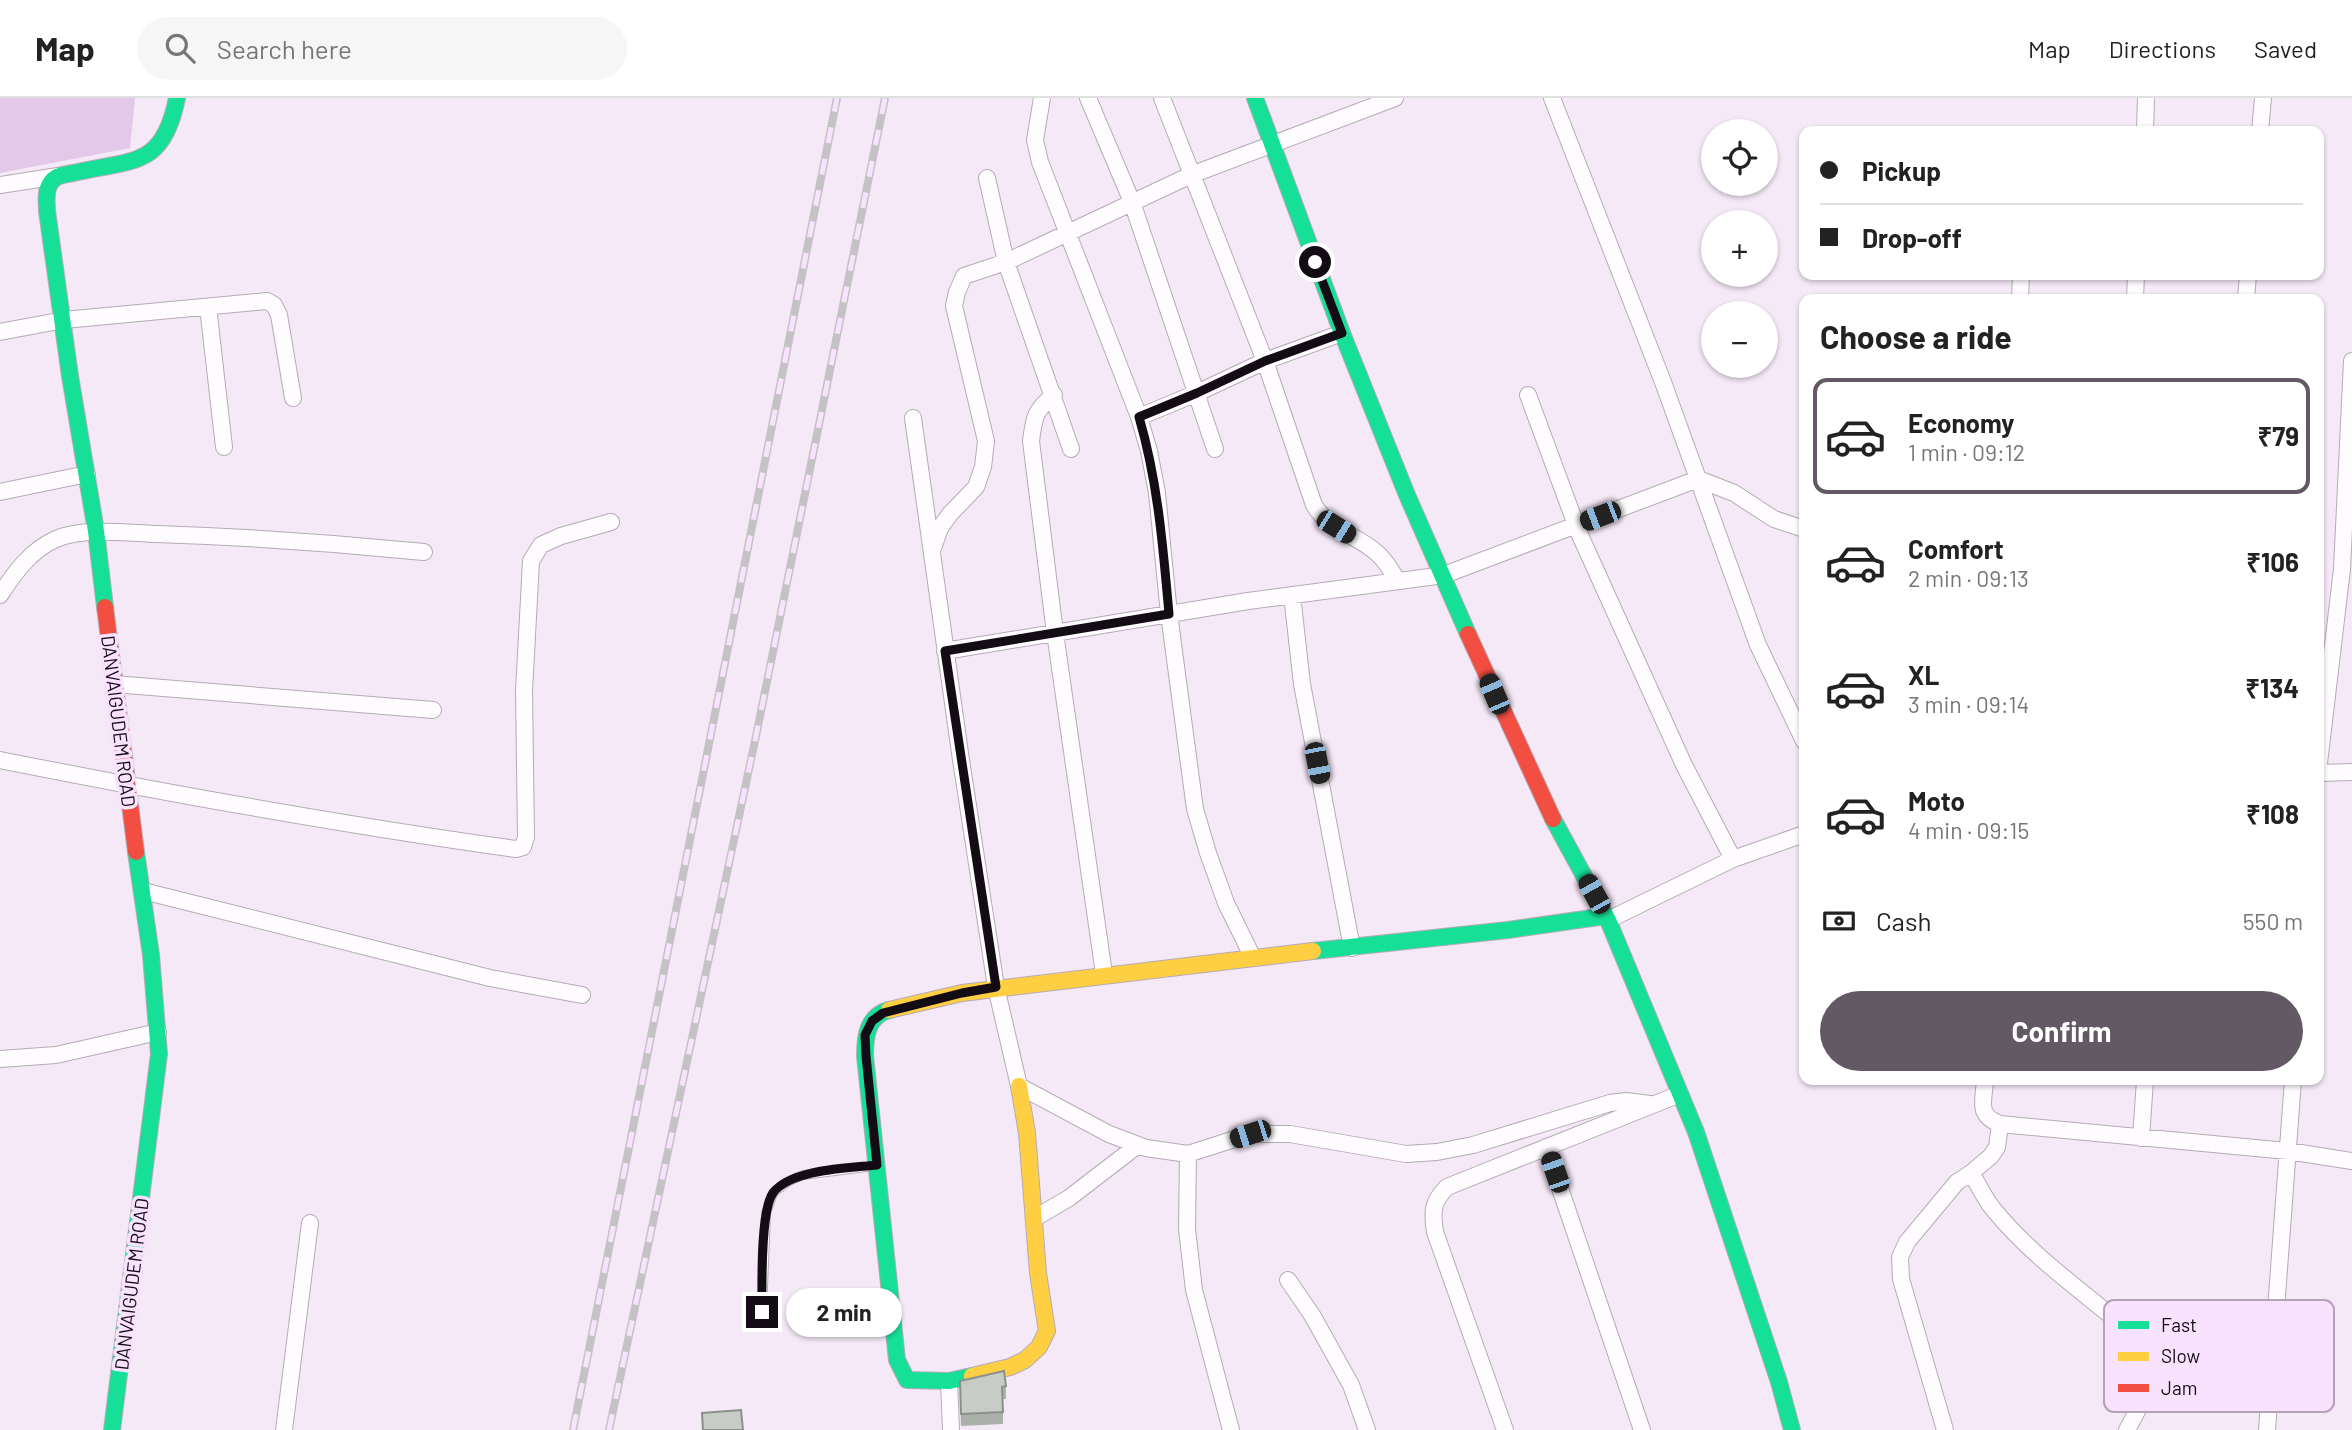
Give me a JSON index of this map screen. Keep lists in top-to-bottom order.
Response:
{
  "streets": {
    "street": ["DANVAIGUDEM ROAD"]
  },
  "legend": ["Fast", "Slow", "Jam"],
  "page": {
    "header": "Map",
    "search": "Search here",
    "nav": ["Map", "Directions", "Saved"],
    "map_buttons": ["+", "−"],
    "banner": ["Pickup", "Drop-off"],
    "heading": "Choose a ride",
    "list": [
      {
        "name": "Economy",
        "note": "1 min · 09:12",
        "value": "₹79"
      },
      {
        "name": "Comfort",
        "note": "2 min · 09:13",
        "value": "₹106"
      },
      {
        "name": "XL",
        "note": "3 min · 09:14",
        "value": "₹134"
      },
      {
        "name": "Moto",
        "note": "4 min · 09:15",
        "value": "₹108"
      }
    ],
    "pay": ["Cash", "550 m"],
    "buttons": "Confirm",
    "bubble": "2 min"
  }
}
